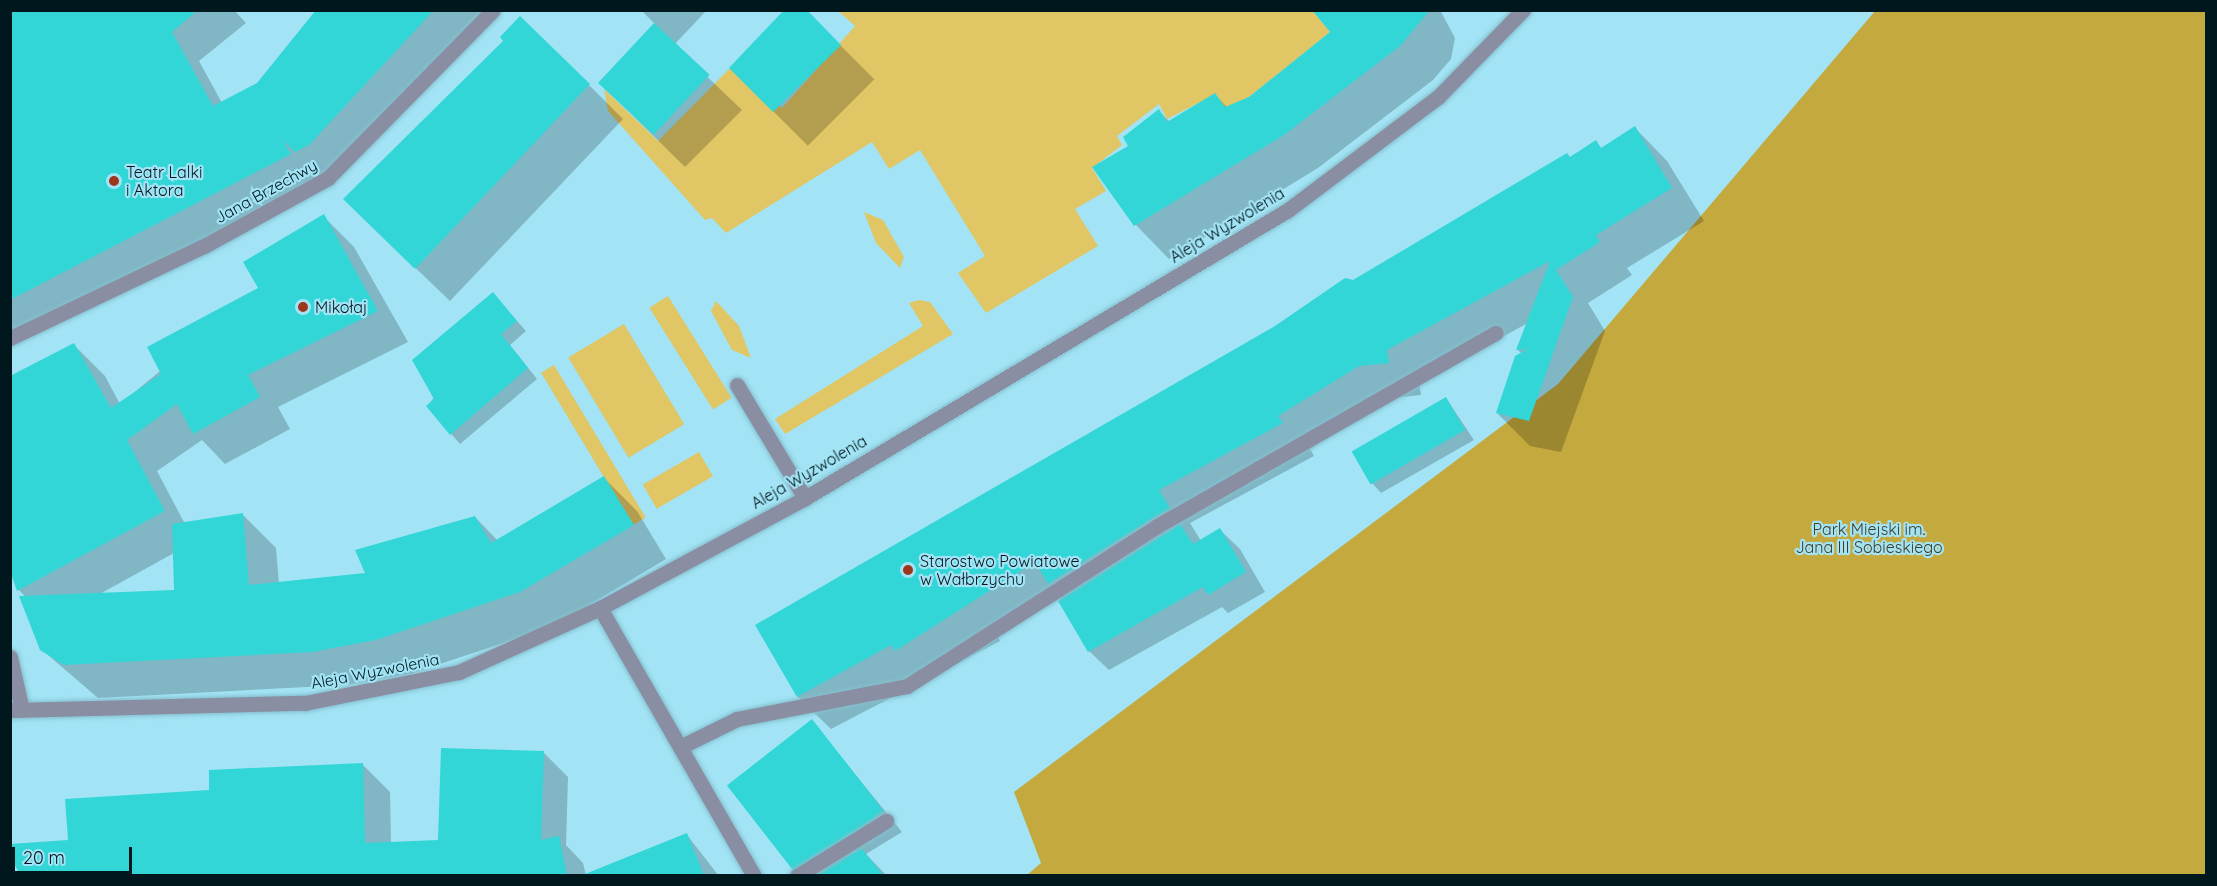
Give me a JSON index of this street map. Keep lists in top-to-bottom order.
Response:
{
  "streets": {
    "street": ["Jana Brzechwy", "Aleja Wyzwolenia"]
  },
  "parks": ["Park Miejski im. Jana III Sobieskiego"],
  "places": ["Teatr Lalki i Aktora", "Mikołaj", "Starostwo Powiatowe w Wałbrzychu"],
  "scale_bar": "20 m"
}
